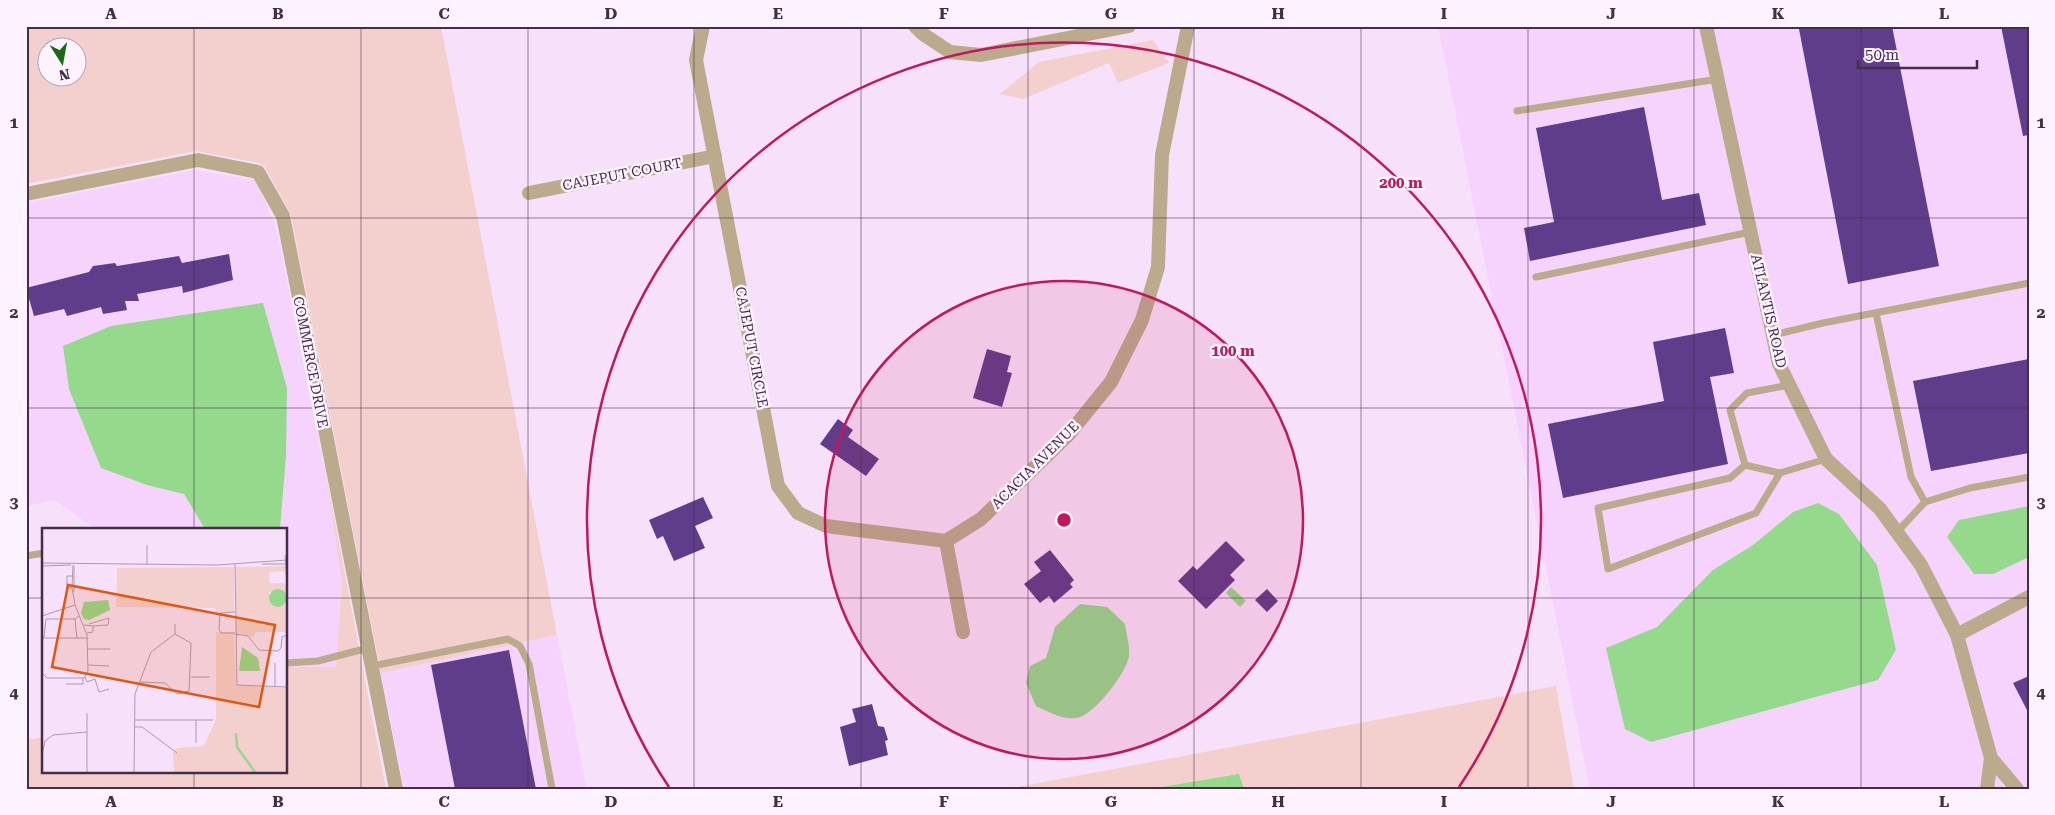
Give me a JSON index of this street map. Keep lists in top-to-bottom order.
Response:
{
  "streets": {
    "street": [
      "CAJEPUT COURT",
      "ATLANTIS ROAD",
      "CAJEPUT CIRCLE",
      "COMMERCE DRIVE",
      "ACACIA AVENUE"
    ]
  },
  "crossings": [
    ["CAJEPUT COURT", "CAJEPUT CIRCLE"],
    ["CAJEPUT CIRCLE", "ACACIA AVENUE"]
  ],
  "scale_bar": "50 m",
  "north": "bottom",
  "grid": {
    "columns": [
      "A",
      "B",
      "C",
      "D",
      "E",
      "F",
      "G",
      "H",
      "I",
      "J",
      "K",
      "L"
    ],
    "rows": [
      "1",
      "2",
      "3",
      "4"
    ]
  },
  "rings": ["200 m", "100 m"]
}
